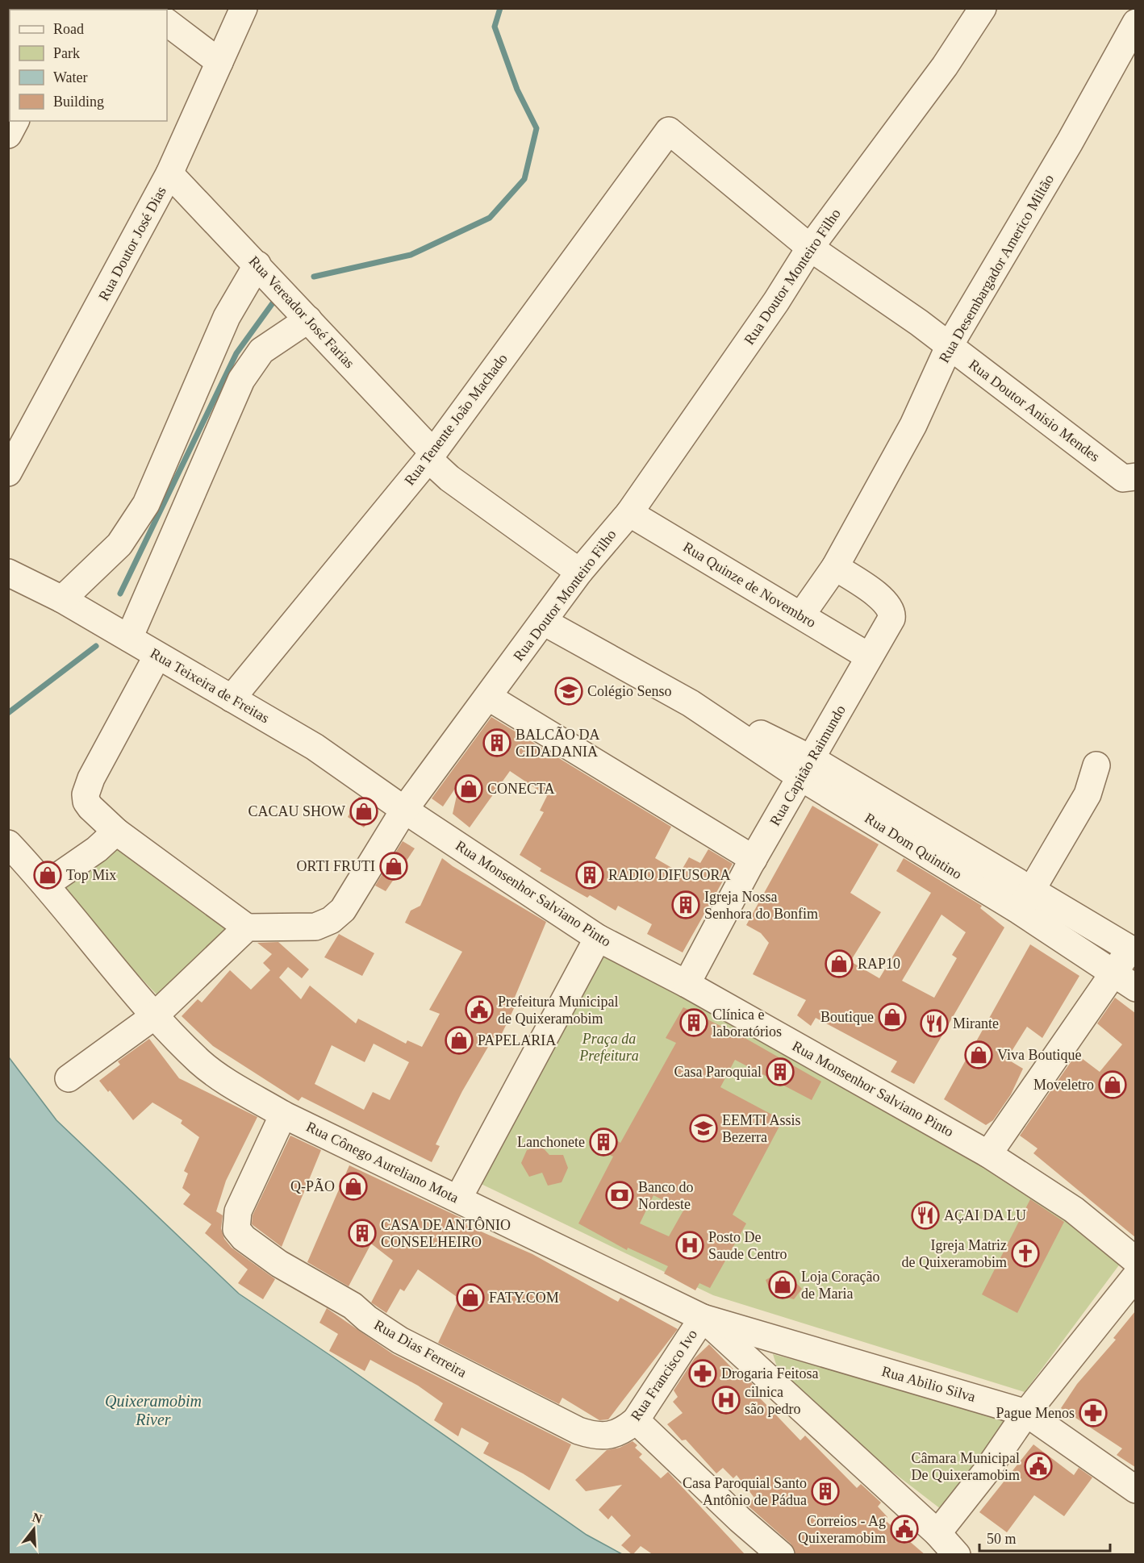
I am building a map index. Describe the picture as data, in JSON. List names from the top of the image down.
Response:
{
  "streets": {
    "street": [
      "Rua Doutor José Dias",
      "Rua Desembargador Americo Miltão",
      "Rua Doutor Monteiro Filho",
      "Rua Vereador José Farias",
      "Rua Doutor Anisio Mendes",
      "Rua Tenente João Machado",
      "Rua Quinze de Novembro",
      "Rua Teixeira de Freitas",
      "Rua Capitão Raimundo",
      "Rua Dom Quintino",
      "Rua Monsenhor Salviano Pinto",
      "Rua Cônego Aureliano Mota",
      "Rua Dias Ferreira",
      "Rua Francisco Ivo",
      "Rua Abilio Silva"
    ]
  },
  "crossings": [
    ["Rua Doutor José Dias", "Rua Vereador José Farias"],
    ["Rua Desembargador Americo Miltão", "Rua Doutor Anisio Mendes"],
    ["Rua Desembargador Americo Miltão", "Rua Quinze de Novembro"],
    ["Rua Desembargador Americo Miltão", "Rua Capitão Raimundo"],
    ["Rua Doutor Monteiro Filho", "Rua Vereador José Farias"],
    ["Rua Doutor Monteiro Filho", "Rua Doutor Anisio Mendes"],
    ["Rua Doutor Monteiro Filho", "Rua Quinze de Novembro"],
    ["Rua Doutor Monteiro Filho", "Rua Teixeira de Freitas"],
    ["Rua Doutor Monteiro Filho", "Rua Dom Quintino"],
    ["Rua Doutor Monteiro Filho", "Rua Monsenhor Salviano Pinto"],
    ["Rua Vereador José Farias", "Rua Tenente João Machado"],
    ["Rua Doutor Anisio Mendes", "Rua Tenente João Machado"],
    ["Rua Tenente João Machado", "Rua Teixeira de Freitas"],
    ["Rua Quinze de Novembro", "Rua Capitão Raimundo"],
    ["Rua Teixeira de Freitas", "Rua Monsenhor Salviano Pinto"],
    ["Rua Capitão Raimundo", "Rua Dom Quintino"],
    ["Rua Capitão Raimundo", "Rua Monsenhor Salviano Pinto"],
    ["Rua Cônego Aureliano Mota", "Rua Dias Ferreira"],
    ["Rua Cônego Aureliano Mota", "Rua Francisco Ivo"],
    ["Rua Cônego Aureliano Mota", "Rua Abilio Silva"],
    ["Rua Dias Ferreira", "Rua Francisco Ivo"],
    ["Rua Francisco Ivo", "Rua Abilio Silva"]
  ],
  "water": ["Quixeramobim River"],
  "parks": ["Praça da Prefeitura"],
  "places": {
    "school or university": ["Colégio Senso", "EEMTI Assis Bezerra"],
    "building": [
      "BALCÃO DA CIDADANIA",
      "RADIO DIFUSORA",
      "Igreja Nossa Senhora do Bonfim",
      "Clínica e laboratórios",
      "Casa Paroquial",
      "Lanchonete",
      "CASA DE ANTÔNIO CONSELHEIRO",
      "Casa Paroquial Santo Antônio de Pádua"
    ],
    "shop": [
      "CONECTA",
      "CACAU SHOW",
      "ORTI FRUTI",
      "Top Mix",
      "RAP10",
      "Boutique",
      "PAPELARIA",
      "Viva Boutique",
      "Moveletro",
      "Q-PÃO",
      "Loja Coração de Maria",
      "FATY.COM"
    ],
    "public building": ["Prefeitura Municipal de Quixeramobim", "Câmara Municipal De Quixeramobim", "Correios - Ag Quixeramobim"],
    "restaurant": ["Mirante", "AÇAI DA LU"],
    "bank": ["Banco do Nordeste"],
    "hospital": ["Posto De Saude Centro", "cilnica são pedro"],
    "church": ["Igreja Matriz de Quixeramobim"],
    "pharmacy": ["Drogaria Feitosa", "Pague Menos"]
  },
  "legend": [
    "Road",
    "Park",
    "Water",
    "Building"
  ],
  "scale_bar": "50 m",
  "north": "top"
}
